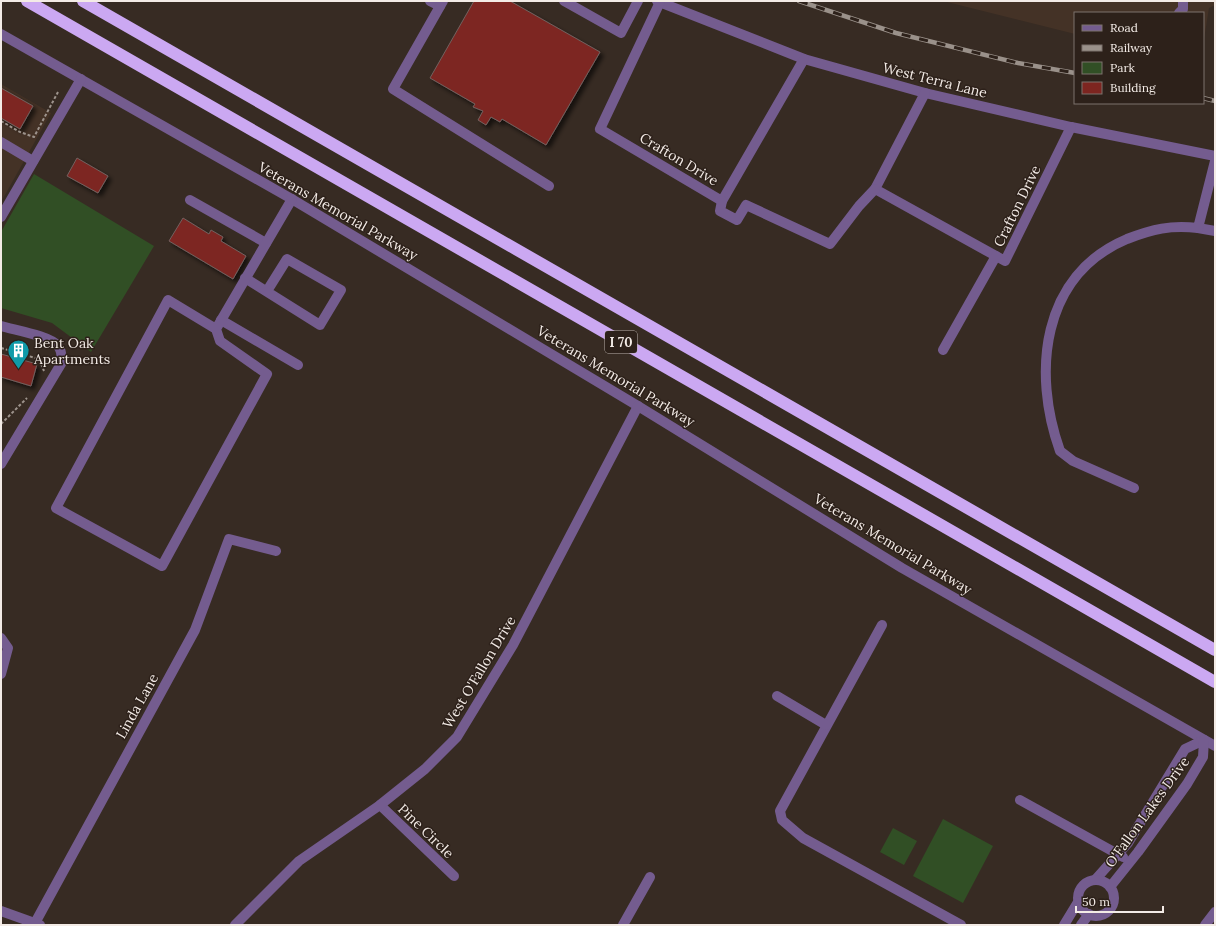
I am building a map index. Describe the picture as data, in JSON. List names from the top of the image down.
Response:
{
  "streets": {
    "highway": ["I 70"],
    "street": [
      "West Terra Lane",
      "Crafton Drive",
      "Veterans Memorial Parkway",
      "West O'Fallon Drive",
      "Linda Lane",
      "O'Fallon Lakes Drive",
      "Pine Circle"
    ]
  },
  "crossings": [
    ["West Terra Lane", "Crafton Drive"],
    ["Veterans Memorial Parkway", "West O'Fallon Drive"],
    ["Veterans Memorial Parkway", "O'Fallon Lakes Drive"],
    ["West O'Fallon Drive", "Pine Circle"]
  ],
  "places": {
    "building": ["Bent Oak Apartments"]
  },
  "legend": [
    "Road",
    "Railway",
    "Park",
    "Building"
  ],
  "scale_bar": "50 m"
}
